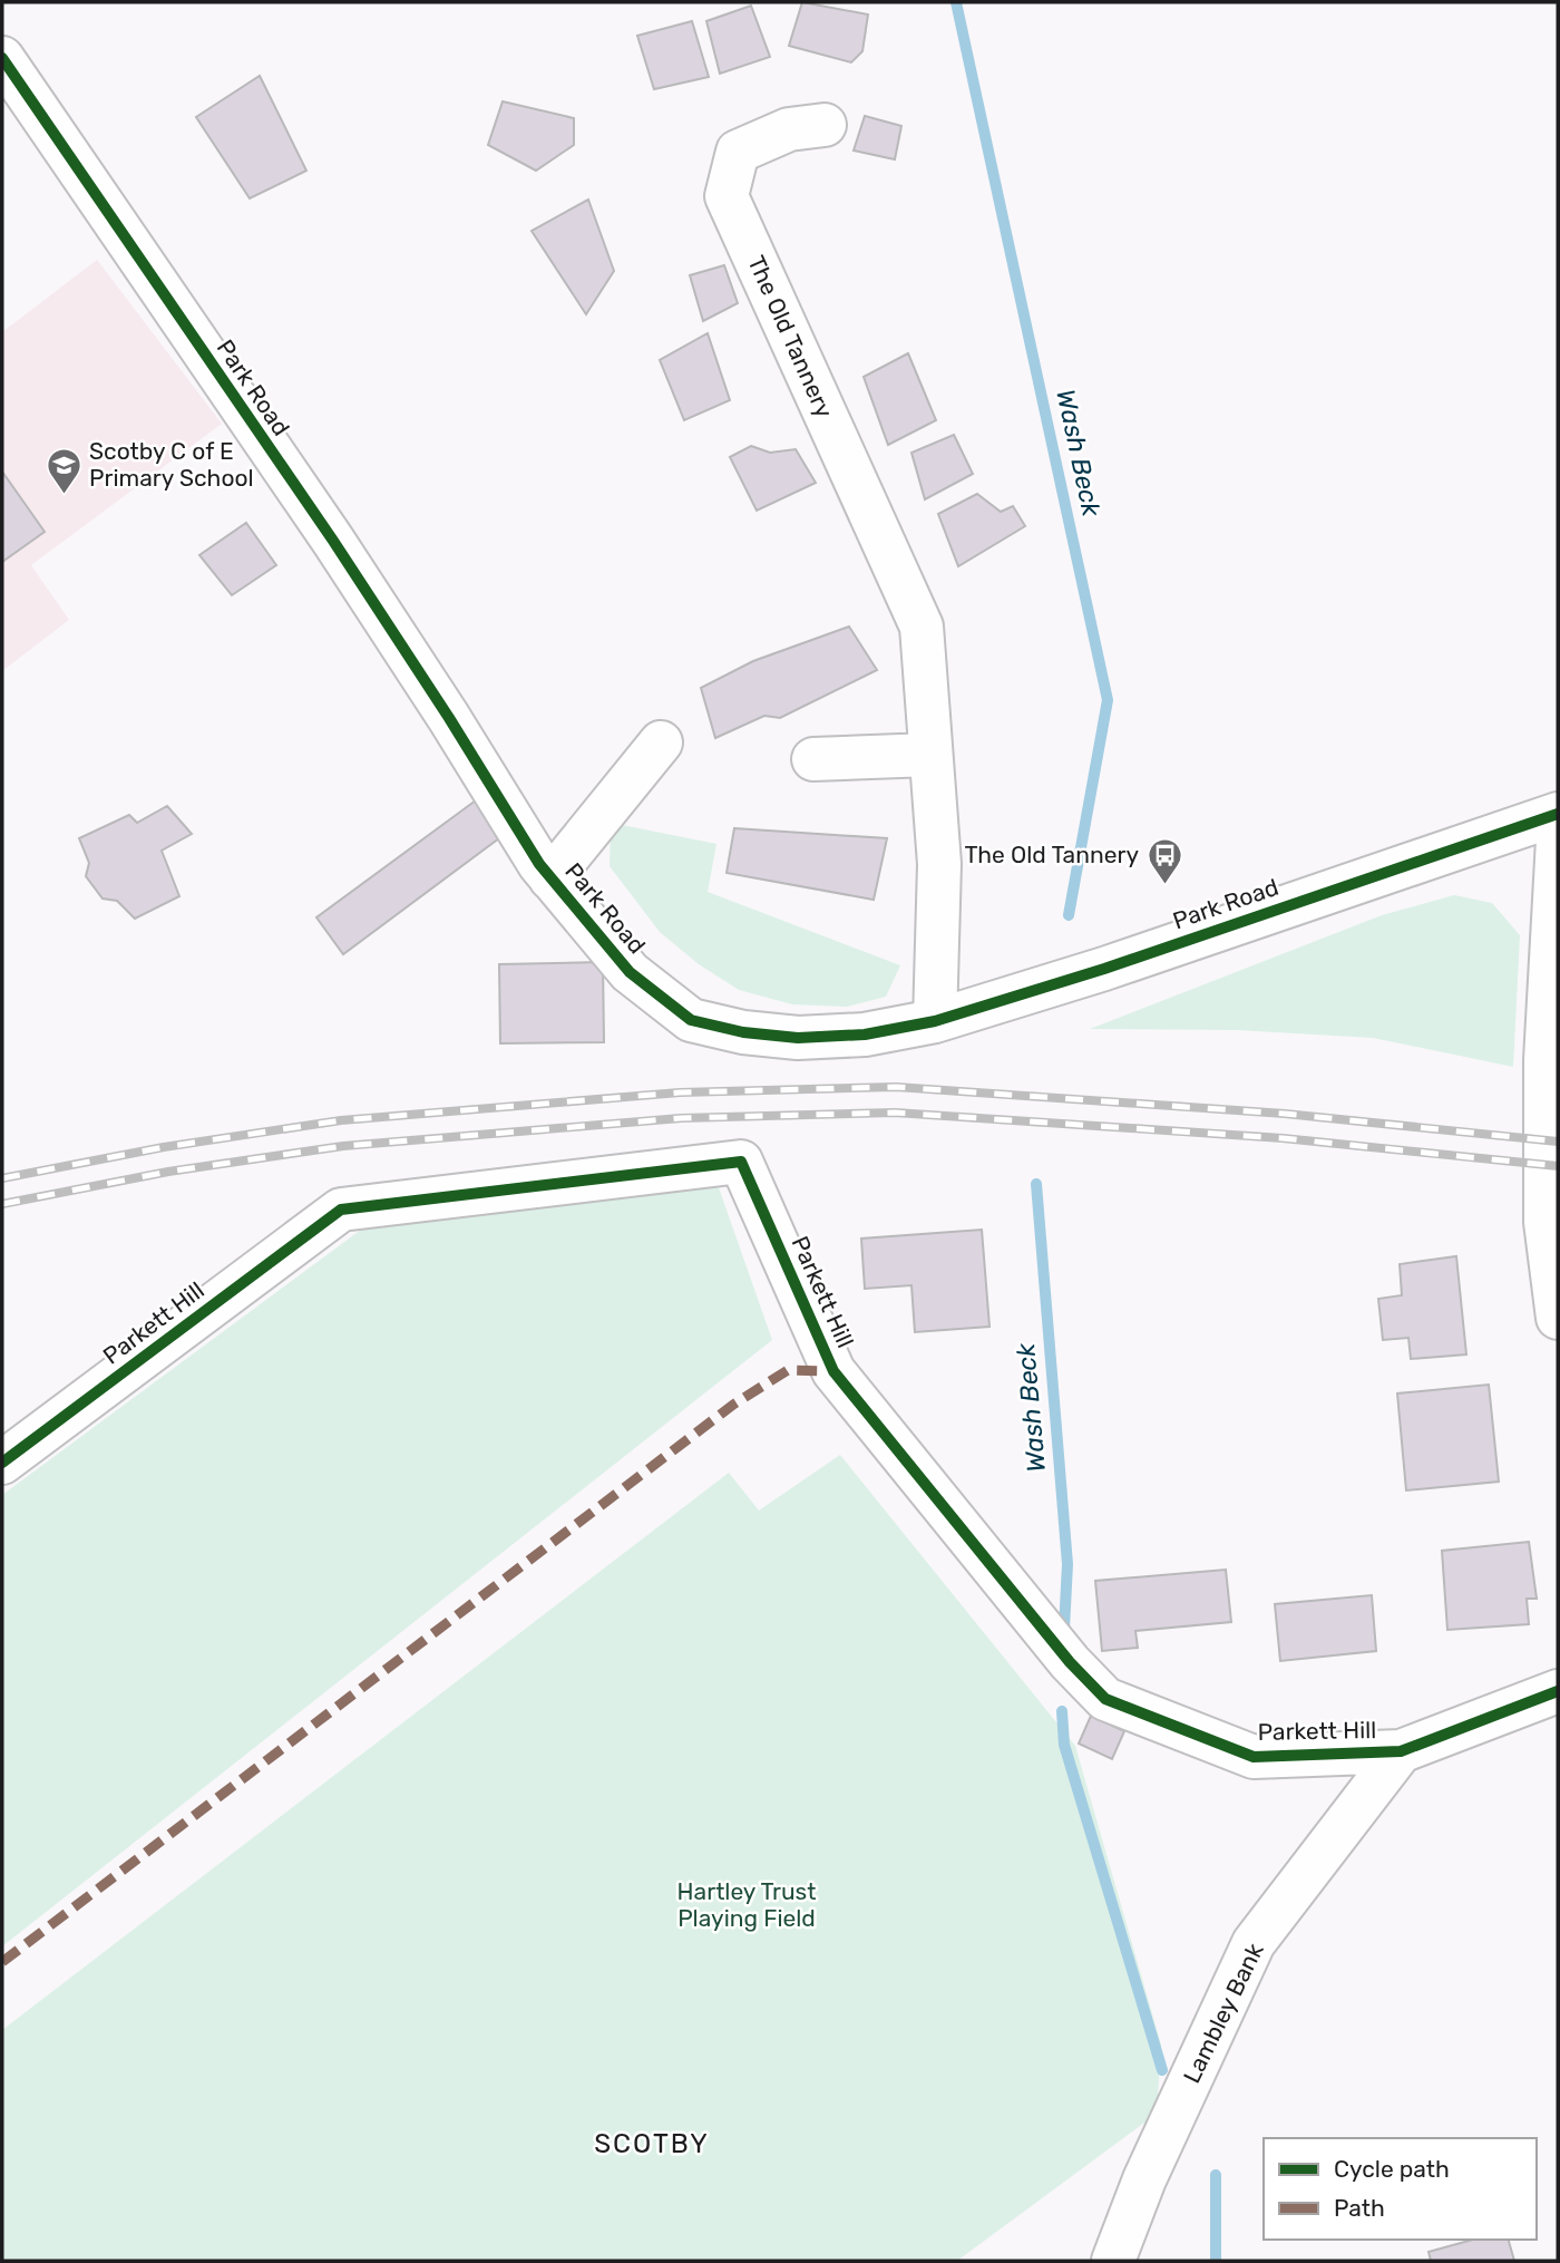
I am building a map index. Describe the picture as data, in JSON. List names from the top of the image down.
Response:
{
  "streets": {
    "street": [
      "The Old Tannery",
      "Park Road",
      "Parkett Hill",
      "Lambley Bank"
    ]
  },
  "crossings": [
    ["The Old Tannery", "Park Road"],
    ["Parkett Hill", "Lambley Bank"]
  ],
  "districts": ["SCOTBY"],
  "water": ["Wash Beck"],
  "parks": ["Hartley Trust Playing Field"],
  "places": {
    "school or university": ["Scotby C of E Primary School"],
    "bus stop": ["The Old Tannery"]
  },
  "legend": ["Cycle path", "Path"]
}
